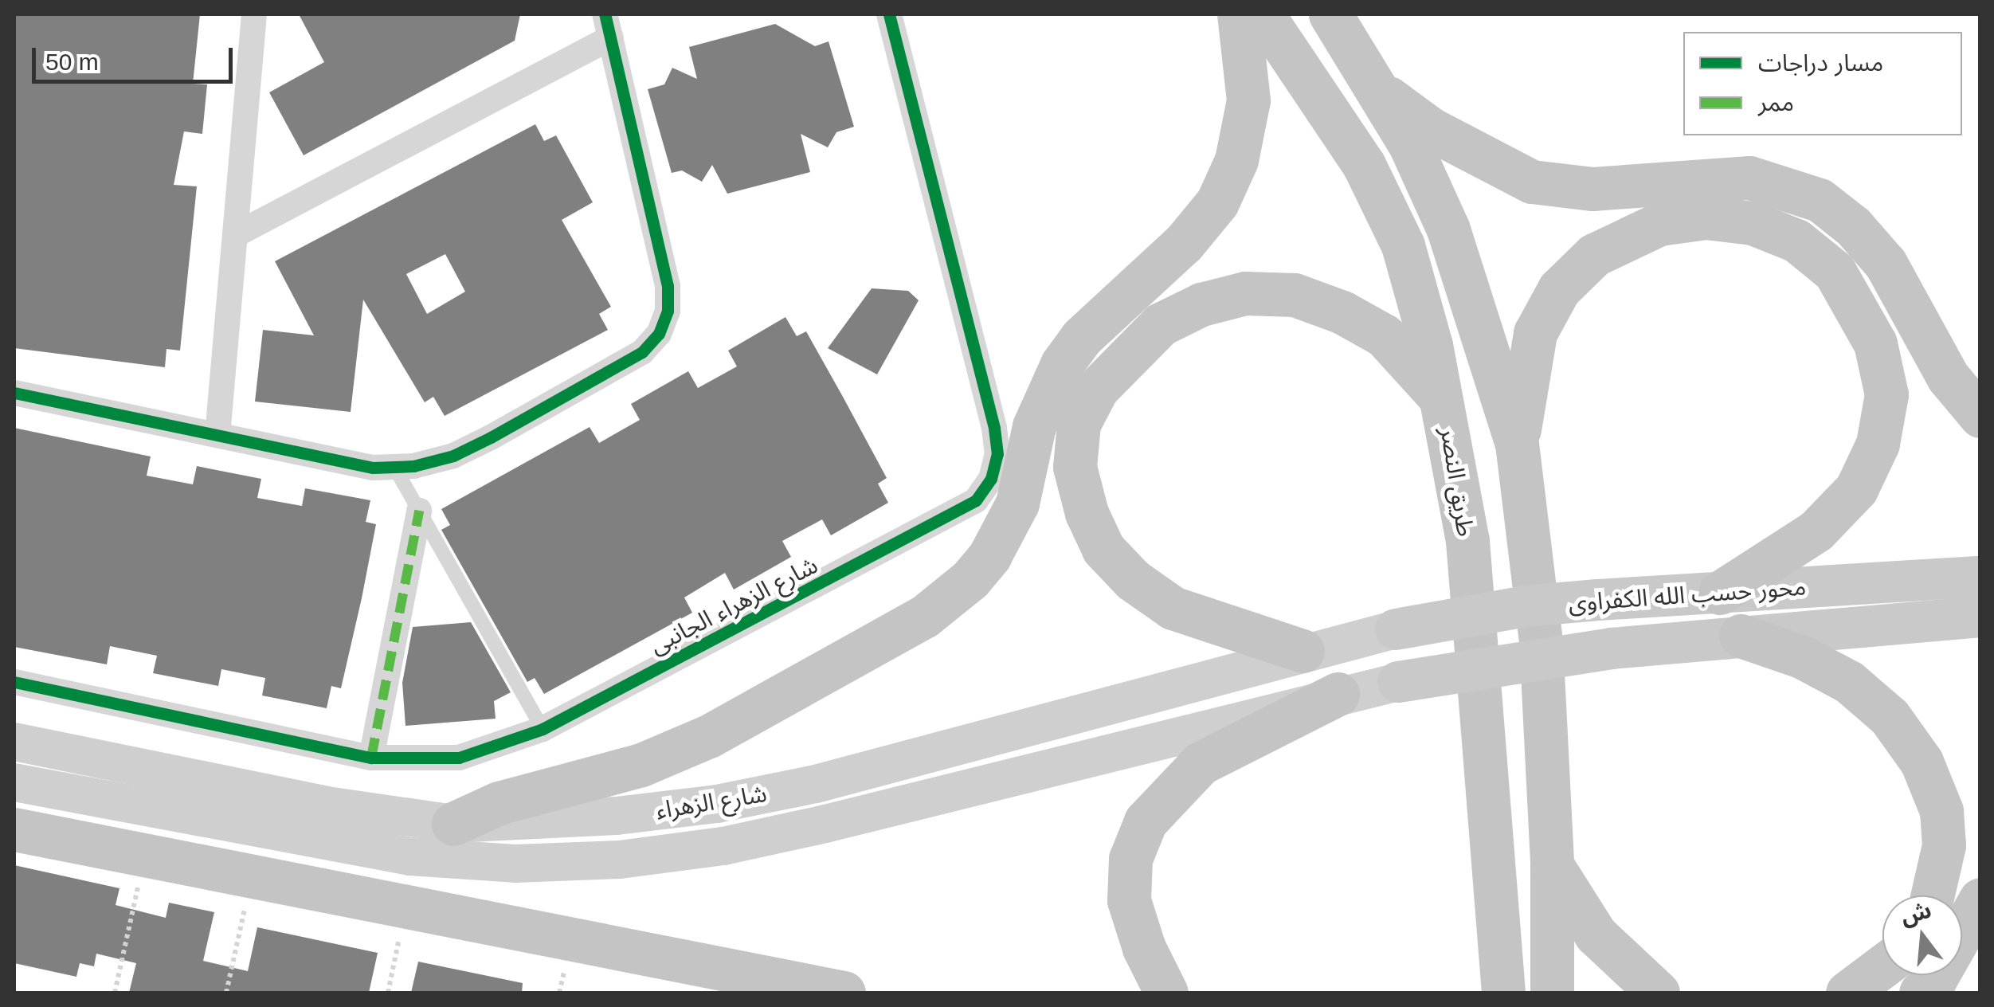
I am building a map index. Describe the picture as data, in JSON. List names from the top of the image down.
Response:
{
  "streets": {
    "highway": ["طريق النصر"],
    "main road": ["محور حسب الله الكفراوى", "شارع الزهراء"],
    "street": ["شارع الزهراء الجانبى"]
  },
  "crossings": [
    ["محور حسب الله الكفراوى", "شارع الزهراء"]
  ],
  "legend": ["مسار دراجات", "ممر"],
  "scale_bar": "50 m",
  "north": "top"
}
